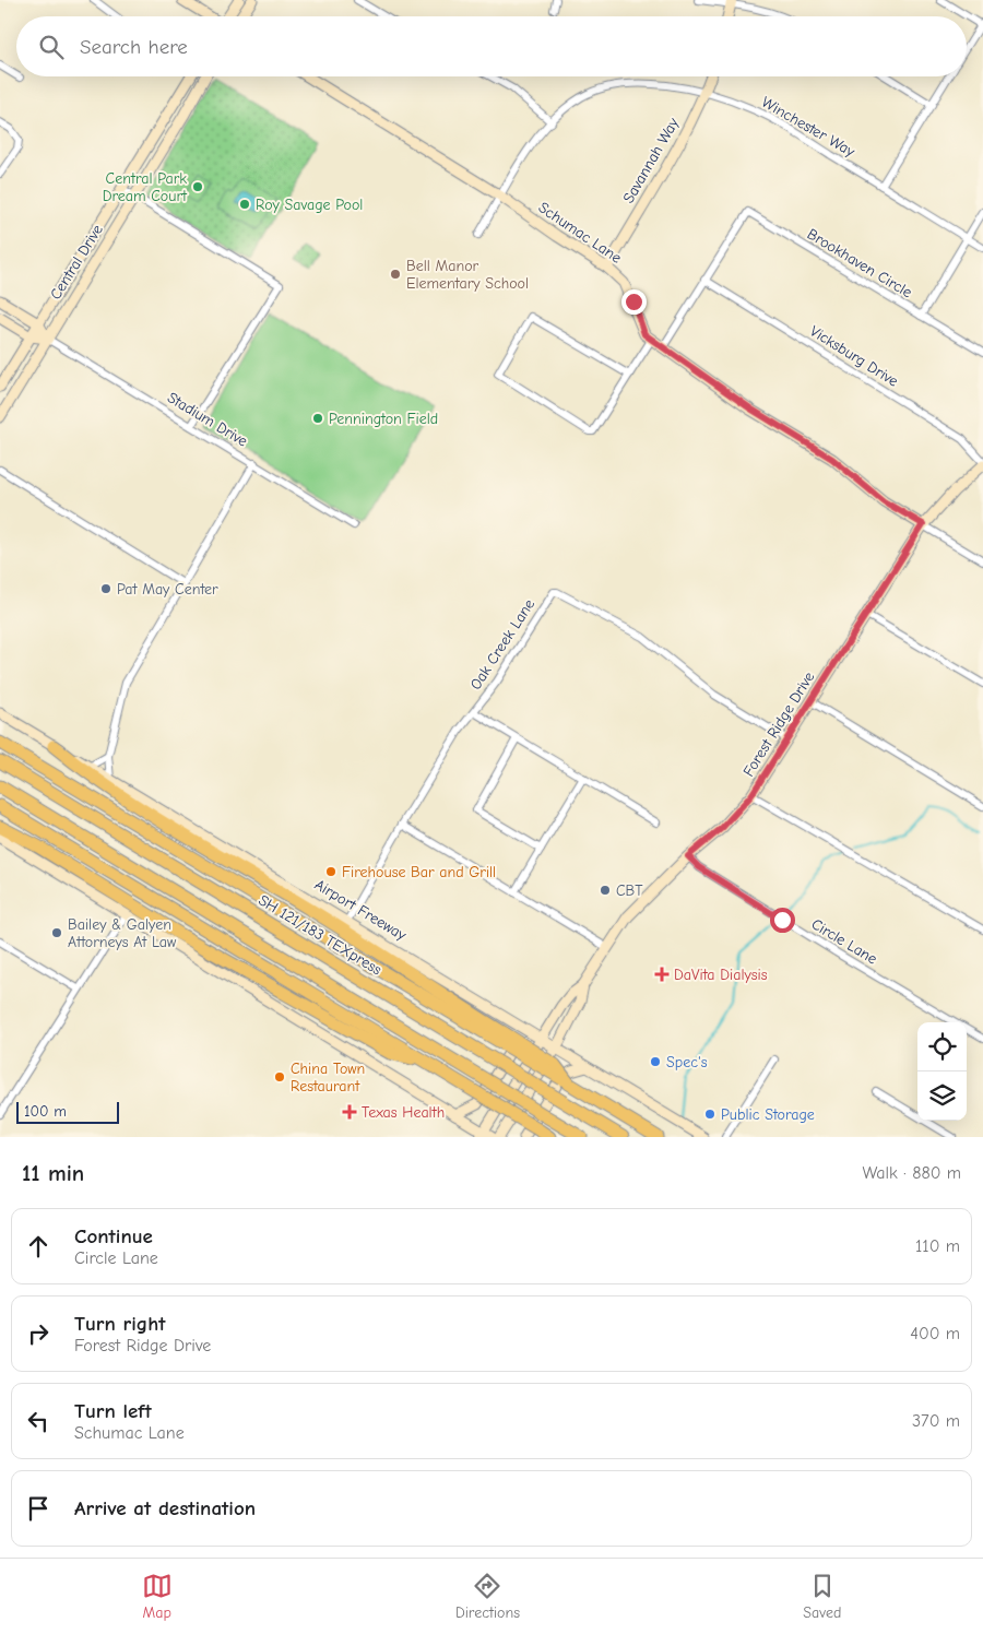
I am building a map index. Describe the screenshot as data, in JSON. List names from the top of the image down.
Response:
{
  "streets": {
    "highway": ["SH 121/183 TEXpress"],
    "main road": [
      "Savannah Way",
      "Schumac Lane",
      "Central Drive",
      "Forest Ridge Drive",
      "Airport Freeway"
    ],
    "street": [
      "Winchester Way",
      "Brookhaven Circle",
      "Vicksburg Drive",
      "Stadium Drive",
      "Oak Creek Lane",
      "Circle Lane"
    ]
  },
  "crossings": [
    ["Winchester Way", "Savannah Way"],
    ["Winchester Way", "Schumac Lane"],
    ["Savannah Way", "Schumac Lane"],
    ["Schumac Lane", "Forest Ridge Drive"],
    ["Central Drive", "Stadium Drive"],
    ["Brookhaven Circle", "Vicksburg Drive"],
    ["Vicksburg Drive", "Forest Ridge Drive"],
    ["Oak Creek Lane", "Forest Ridge Drive"],
    ["Oak Creek Lane", "Airport Freeway"],
    ["Forest Ridge Drive", "Airport Freeway"],
    ["Forest Ridge Drive", "Circle Lane"]
  ],
  "places": {
    "other": [
      "Central Park Dream Court",
      "Roy Savage Pool",
      "Bell Manor Elementary School",
      "Pennington Field",
      "Pat May Center",
      "Firehouse Bar and Grill",
      "CBT",
      "Bailey & Galyen Attorneys At Law",
      "Spec's",
      "China Town Restaurant",
      "Public Storage"
    ],
    "health": ["DaVita Dialysis", "Texas Health"]
  },
  "scale_bar": "100 m",
  "page": {
    "search": "Search here",
    "scale": "100 m",
    "heading": ["11 min", "Walk · 880 m"],
    "list": [
      ["Continue", "Circle Lane", "110 m"],
      ["Turn right", "Forest Ridge Drive", "400 m"],
      ["Turn left", "Schumac Lane", "370 m"],
      "Arrive at destination"
    ],
    "nav": ["Map", "Directions", "Saved"]
  }
}
